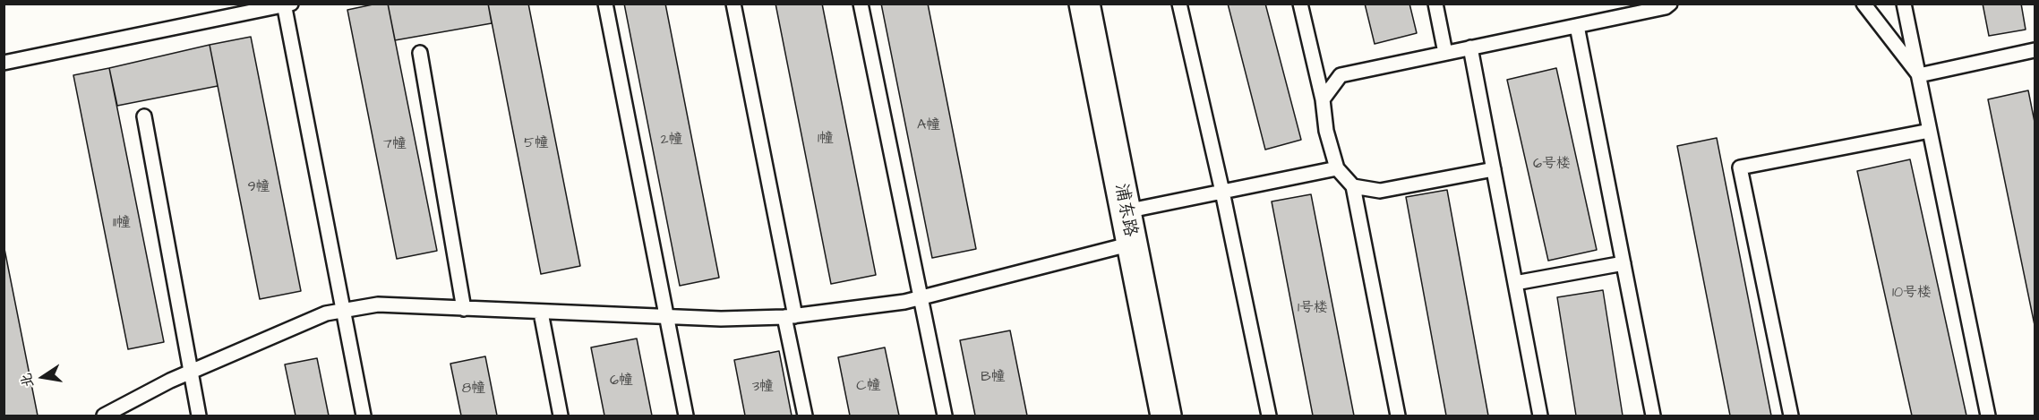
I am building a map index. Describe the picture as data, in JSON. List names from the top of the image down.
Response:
{
  "streets": {
    "street": ["浦东路"]
  },
  "house_numbers": [
    "A幢",
    "1幢",
    "2幢",
    "5幢",
    "7幢",
    "6号楼",
    "9幢",
    "11幢",
    "10号楼",
    "1号楼",
    "B幢",
    "6幢",
    "C幢",
    "3幢",
    "8幢"
  ],
  "north": "left"
}
